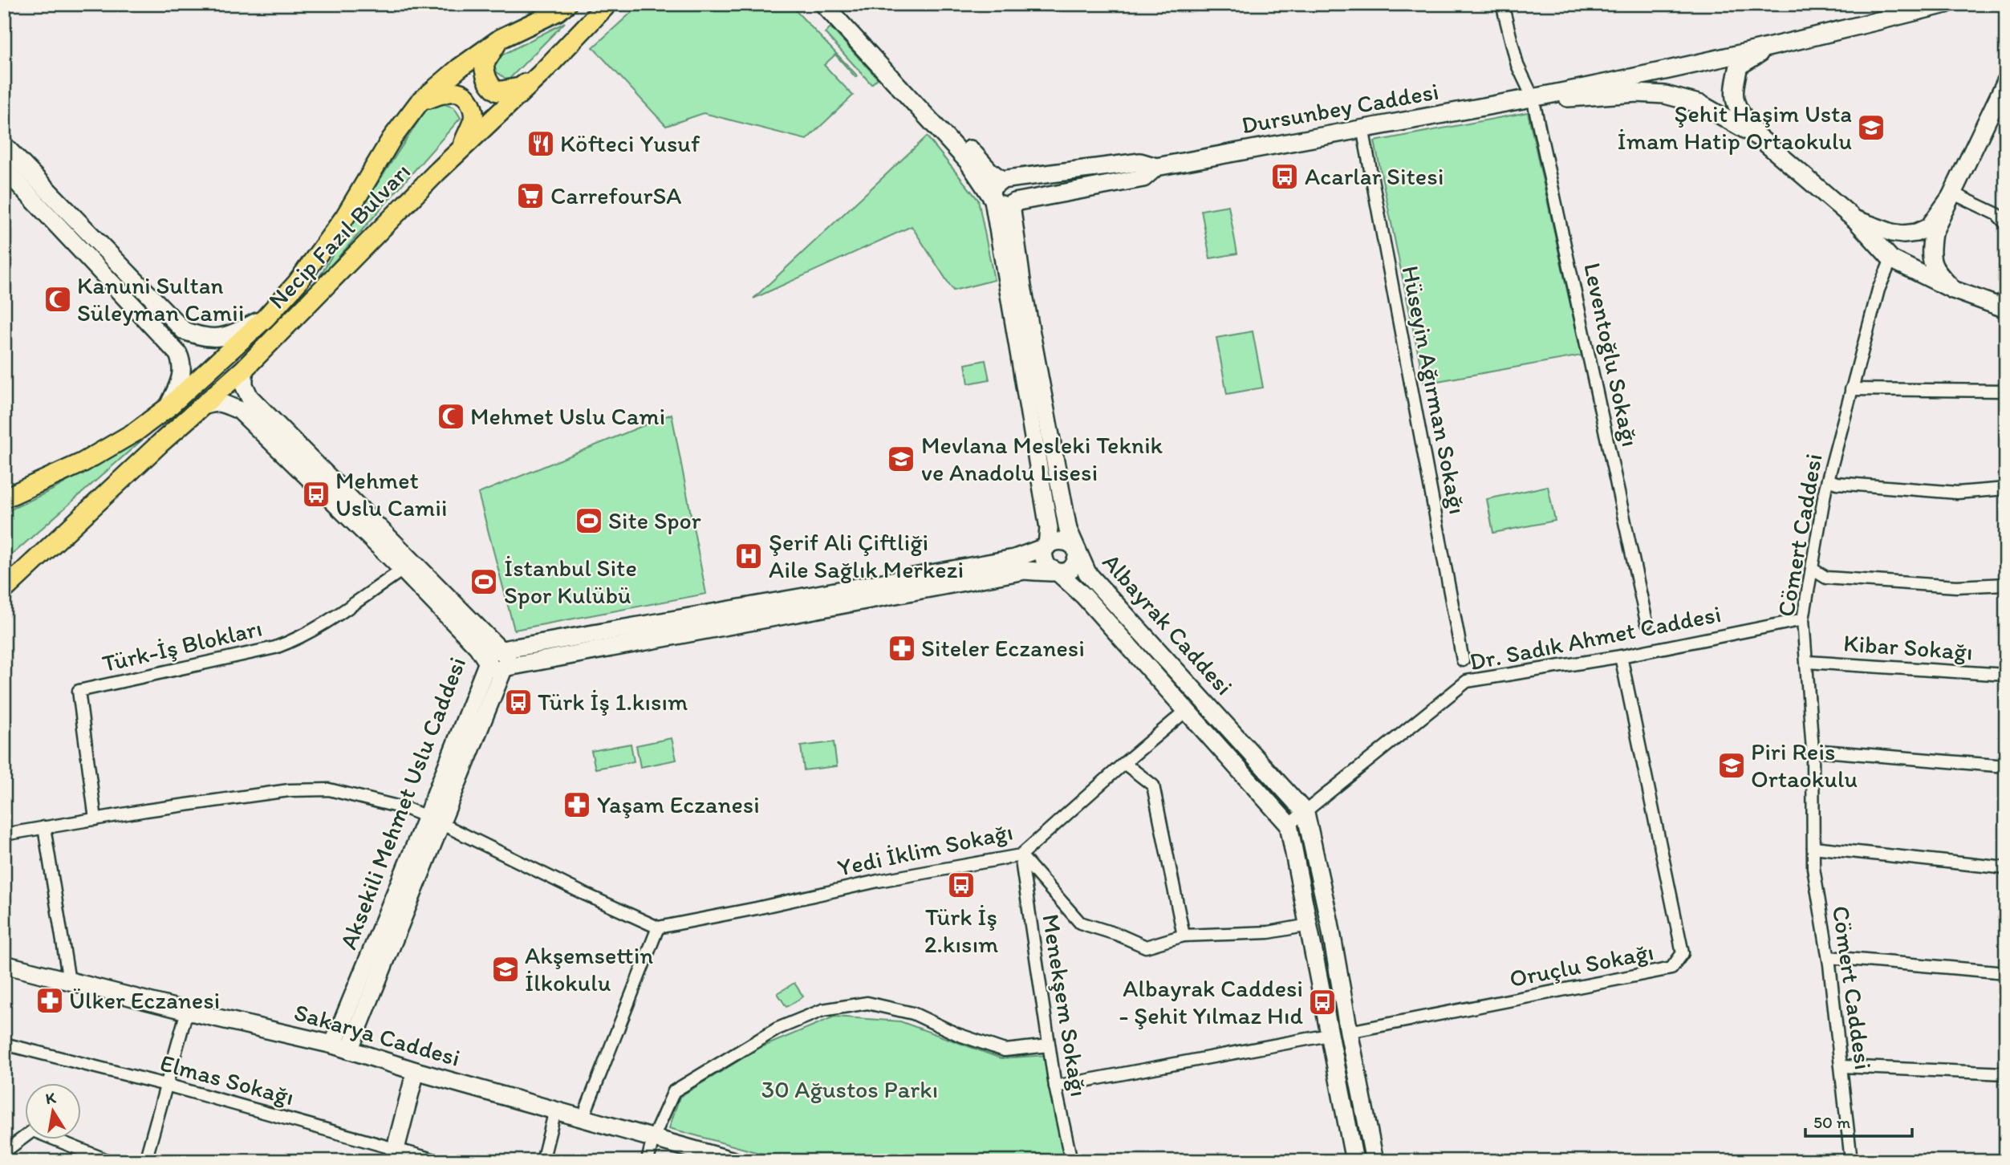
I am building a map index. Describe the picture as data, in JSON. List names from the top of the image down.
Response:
{
  "streets": {
    "main road": ["Necip Fazıl Bulvarı"],
    "street": [
      "Dursunbey Caddesi",
      "Leventoğlu Sokağı",
      "Hüseyin Ağırman Sokağı",
      "Cömert Caddesi",
      "Albayrak Caddesi",
      "Dr. Sadık Ahmet Caddesi",
      "Türk-İş Blokları",
      "Kibar Sokağı",
      "Aksekili Mehmet Uslu Caddesi",
      "Yedi İklim Sokağı",
      "Oruçlu Sokağı",
      "Menekşem Sokağı",
      "Sakarya Caddesi",
      "Elmas Sokağı"
    ]
  },
  "crossings": [
    ["Dursunbey Caddesi", "Leventoğlu Sokağı"],
    ["Dursunbey Caddesi", "Hüseyin Ağırman Sokağı"],
    ["Dursunbey Caddesi", "Albayrak Caddesi"],
    ["Necip Fazıl Bulvarı", "Aksekili Mehmet Uslu Caddesi"],
    ["Cömert Caddesi", "Dr. Sadık Ahmet Caddesi"],
    ["Cömert Caddesi", "Kibar Sokağı"],
    ["Albayrak Caddesi", "Dr. Sadık Ahmet Caddesi"],
    ["Albayrak Caddesi", "Yedi İklim Sokağı"],
    ["Dr. Sadık Ahmet Caddesi", "Oruçlu Sokağı"],
    ["Türk-İş Blokları", "Aksekili Mehmet Uslu Caddesi"],
    ["Aksekili Mehmet Uslu Caddesi", "Sakarya Caddesi"],
    ["Yedi İklim Sokağı", "Menekşem Sokağı"]
  ],
  "parks": ["30 Ağustos Parkı"],
  "places": {
    "school or university": [
      "Şehit Haşim Usta İmam Hatip Ortaokulu",
      "Mevlana Mesleki Teknik ve Anadolu Lisesi",
      "Piri Reis Ortaokulu",
      "Akşemsettin İlkokulu"
    ],
    "restaurant": ["Köfteci Yusuf"],
    "bus stop": [
      "Acarlar Sitesi",
      "Mehmet Uslu Camii",
      "Türk İş 1.kısım",
      "Türk İş 2.kısım",
      "Albayrak Caddesi - Şehit Yılmaz Hıd"
    ],
    "supermarket": ["CarrefourSA"],
    "mosque": ["Kanuni Sultan Süleyman Camii", "Mehmet Uslu Cami"],
    "sports": ["Site Spor", "İstanbul Site Spor Kulübü"],
    "hospital": ["Şerif Ali Çiftliği Aile Sağlık Merkezi"],
    "pharmacy": ["Siteler Eczanesi", "Yaşam Eczanesi", "Ülker Eczanesi"]
  },
  "scale_bar": "50 m",
  "north": "top"
}
